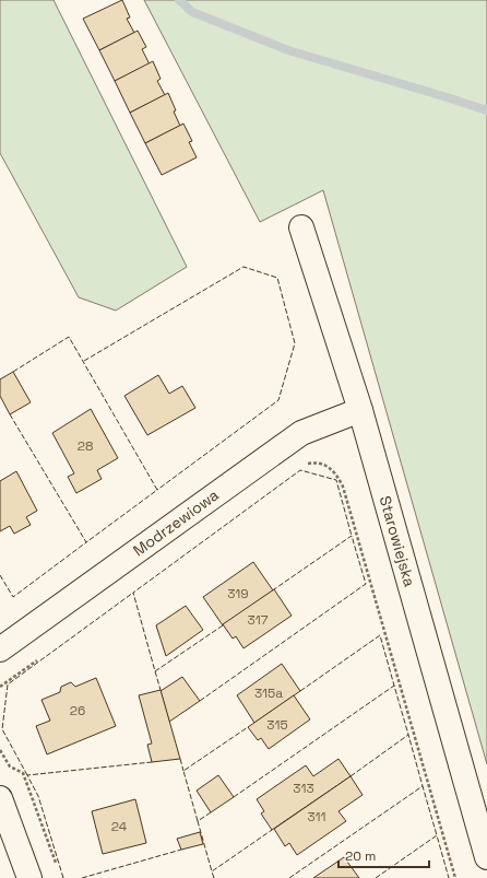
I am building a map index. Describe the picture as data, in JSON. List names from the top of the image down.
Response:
{
  "streets": {
    "street": ["Modrzewiowa", "Starowiejska"]
  },
  "crossings": [
    ["Modrzewiowa", "Starowiejska"]
  ],
  "house_numbers": [
    "28",
    "319",
    "317",
    "315a",
    "26",
    "315",
    "313",
    "311",
    "24"
  ],
  "scale_bar": "20 m"
}
